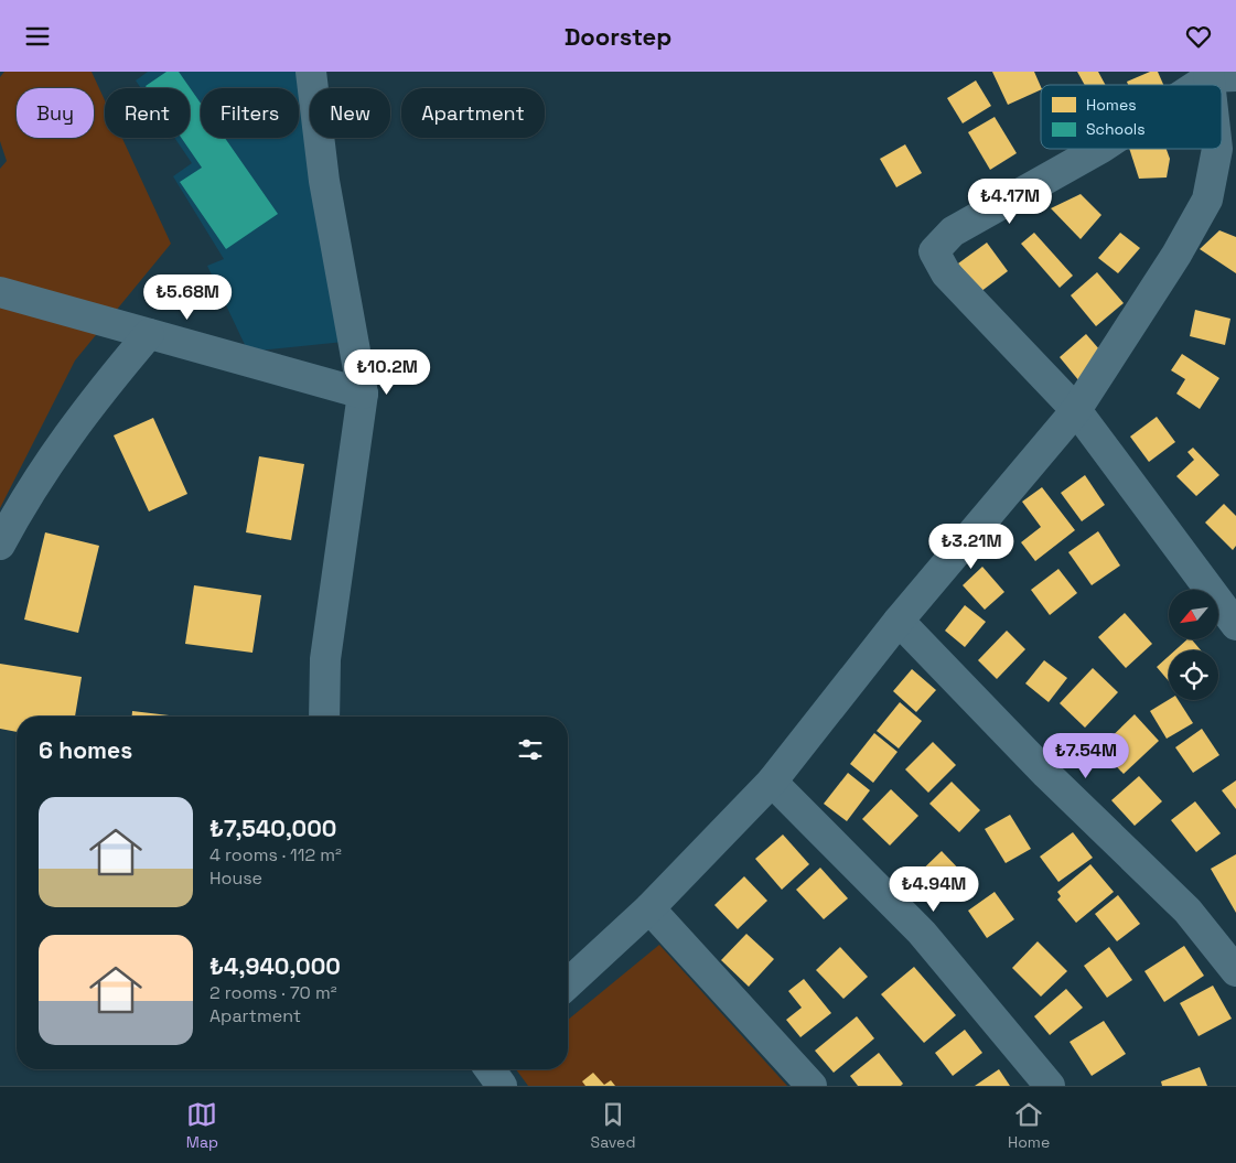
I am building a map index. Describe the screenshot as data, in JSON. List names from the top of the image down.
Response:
{
  "legend": ["Homes", "Schools"],
  "north": "bottom left",
  "page": {
    "header": "Doorstep",
    "chip": [
      "Buy",
      "Rent",
      "Filters",
      "New",
      "Apartment"
    ],
    "price": [
      "₺4.17M",
      "₺5.68M",
      "₺10.2M",
      "₺3.21M",
      "₺7.54M",
      "₺4.94M"
    ],
    "heading": "6 homes",
    "list": [
      {
        "name": "₺7,540,000",
        "note": "4 rooms · 112 m² · House"
      },
      {
        "name": "₺4,940,000",
        "note": "2 rooms · 70 m² · Apartment"
      }
    ],
    "tabs": ["Map", "Saved", "Home"]
  }
}
